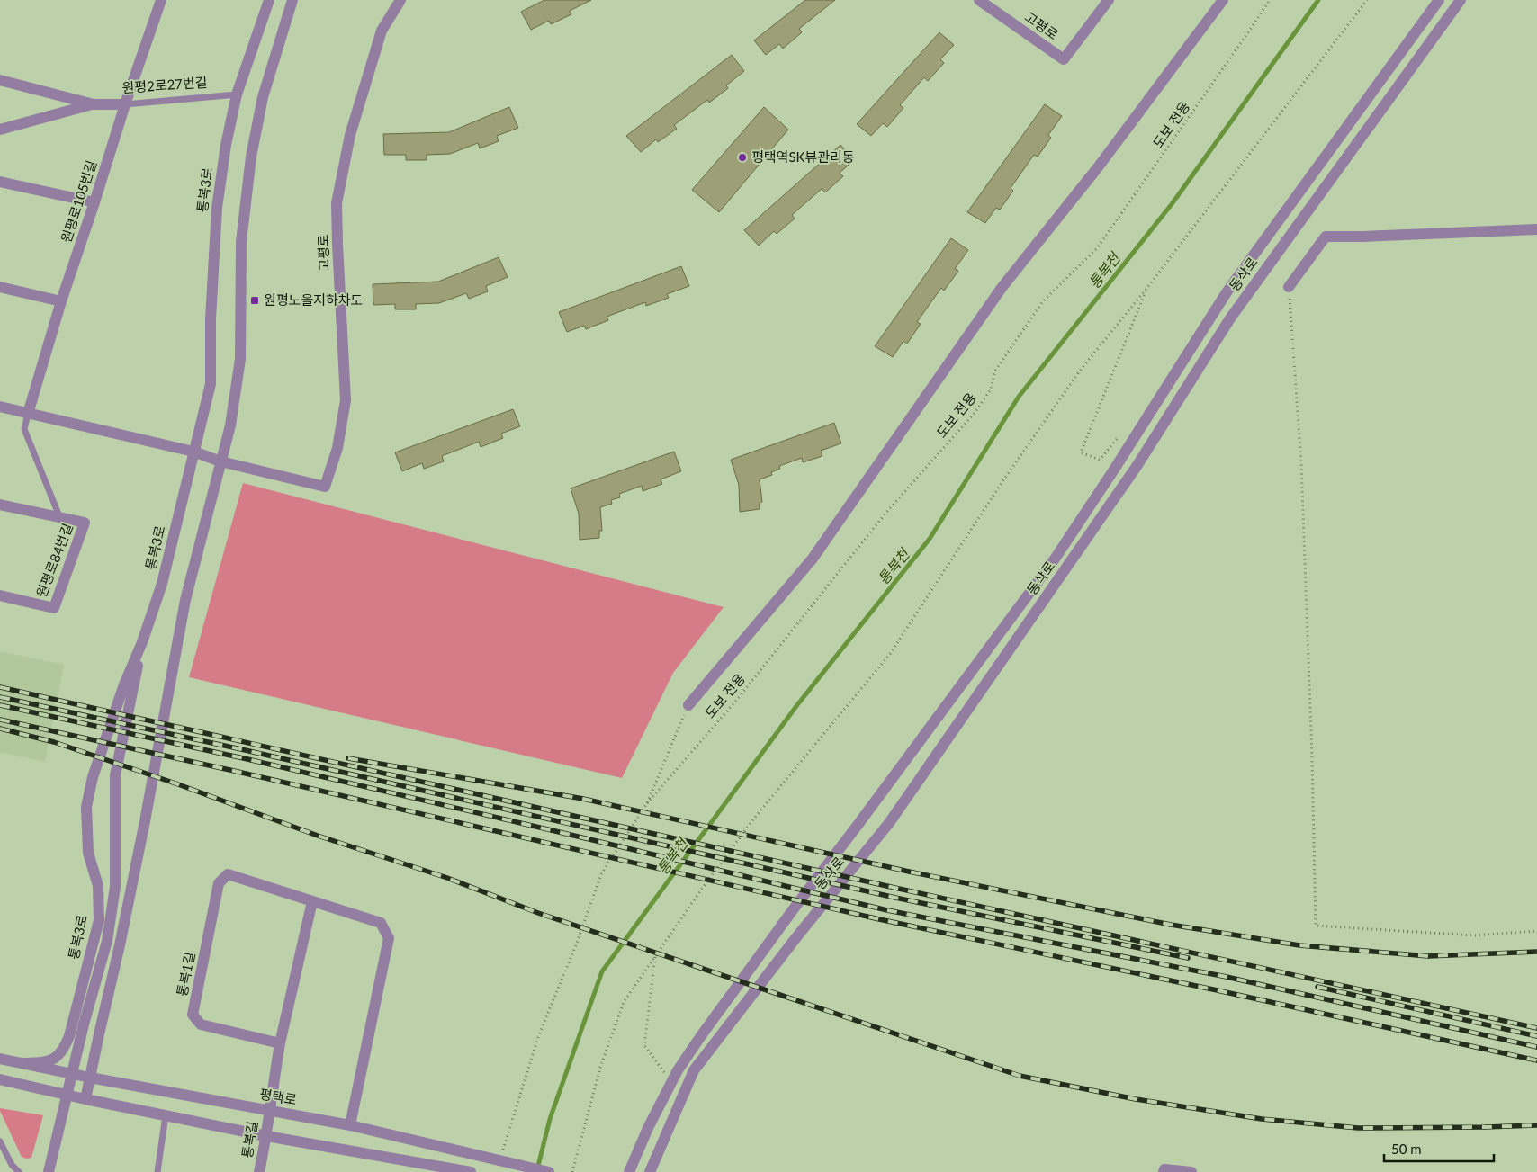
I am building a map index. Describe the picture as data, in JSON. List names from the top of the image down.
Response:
{
  "streets": {
    "street": [
      "고평로",
      "원평2로27번길",
      "통복3로",
      "원평로105번길",
      "동삭로",
      "원평로84번길",
      "통복1길",
      "평택로",
      "통복길"
    ],
    "path": ["도보 전용"]
  },
  "crossings": [
    ["원평2로27번길", "통복3로"],
    ["원평2로27번길", "원평로105번길"],
    ["통복3로", "평택로"],
    ["원평로105번길", "원평로84번길"],
    ["통복1길", "평택로"],
    ["통복1길", "통복길"],
    ["평택로", "통복길"]
  ],
  "water": ["통복천"],
  "places": {
    "other": ["평택역SK뷰관리동"],
    "transit": ["원평노을지하차도"]
  },
  "scale_bar": "50 m"
}
